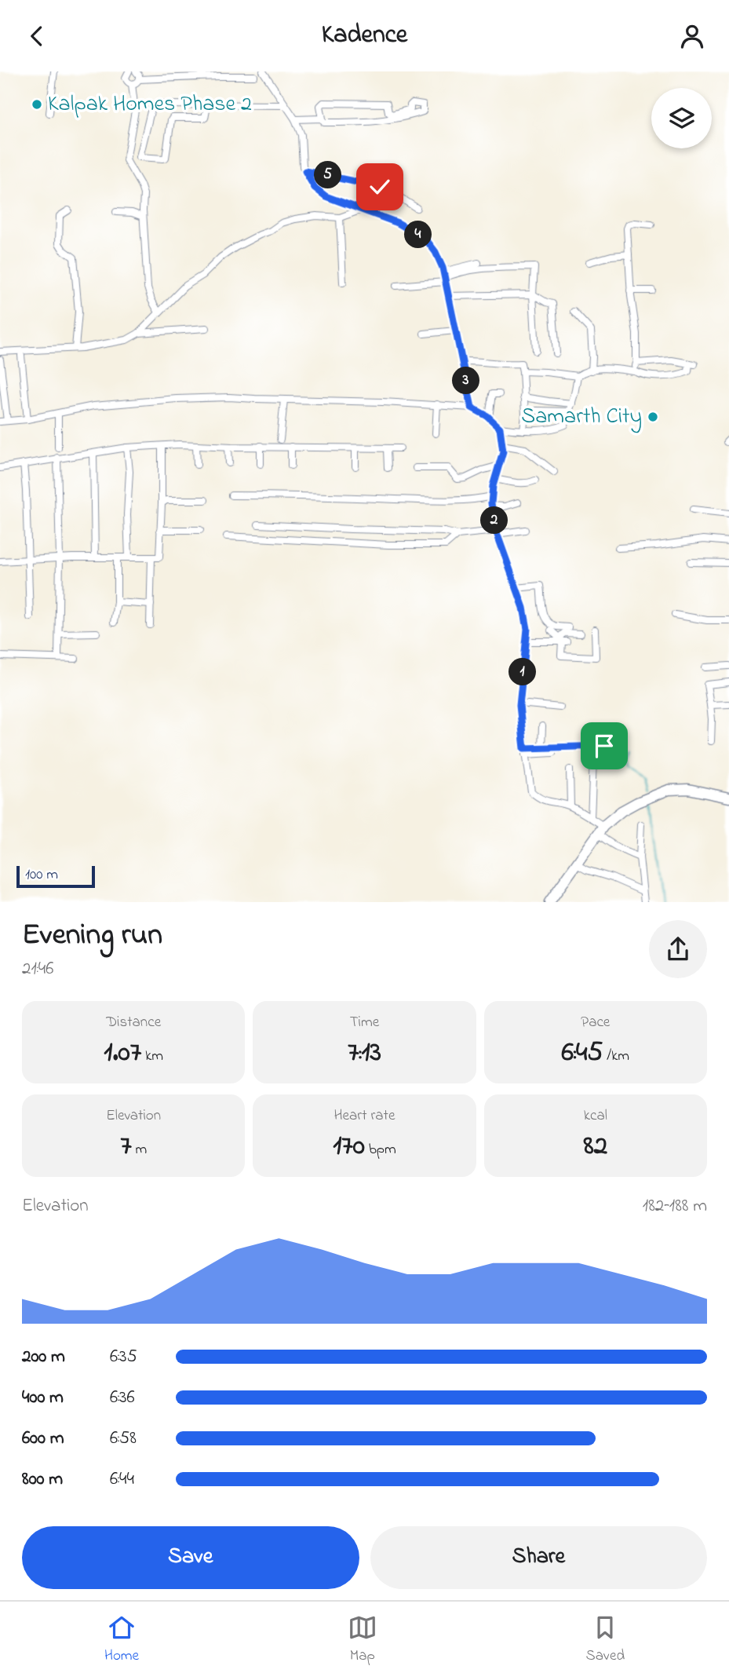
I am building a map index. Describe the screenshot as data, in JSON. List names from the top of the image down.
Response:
{
  "places": ["Kalpak Homes Phase 2", "Samarth City"],
  "scale_bar": "100 m",
  "page": {
    "header": "Kadence",
    "pins": [
      "5",
      "4",
      "3",
      "2",
      "1"
    ],
    "scale": "100 m",
    "heading": ["Evening run", "21:46"],
    "stats": [
      ["Distance", "1.07 km"],
      ["Time", "7:13"],
      ["Pace", "6:45 /km"],
      ["Elevation", "7 m"],
      ["Heart rate", "170 bpm"],
      ["kcal", "82"]
    ],
    "chart": ["Elevation", "182–188 m"],
    "list": [
      {
        "name": "200 m",
        "note": "6:35"
      },
      {
        "name": "400 m",
        "note": "6:36"
      },
      {
        "name": "600 m",
        "note": "6:58"
      },
      {
        "name": "800 m",
        "note": "6:44"
      }
    ],
    "buttons": ["Save", "Share"],
    "tabs": ["Home", "Map", "Saved"]
  }
}
